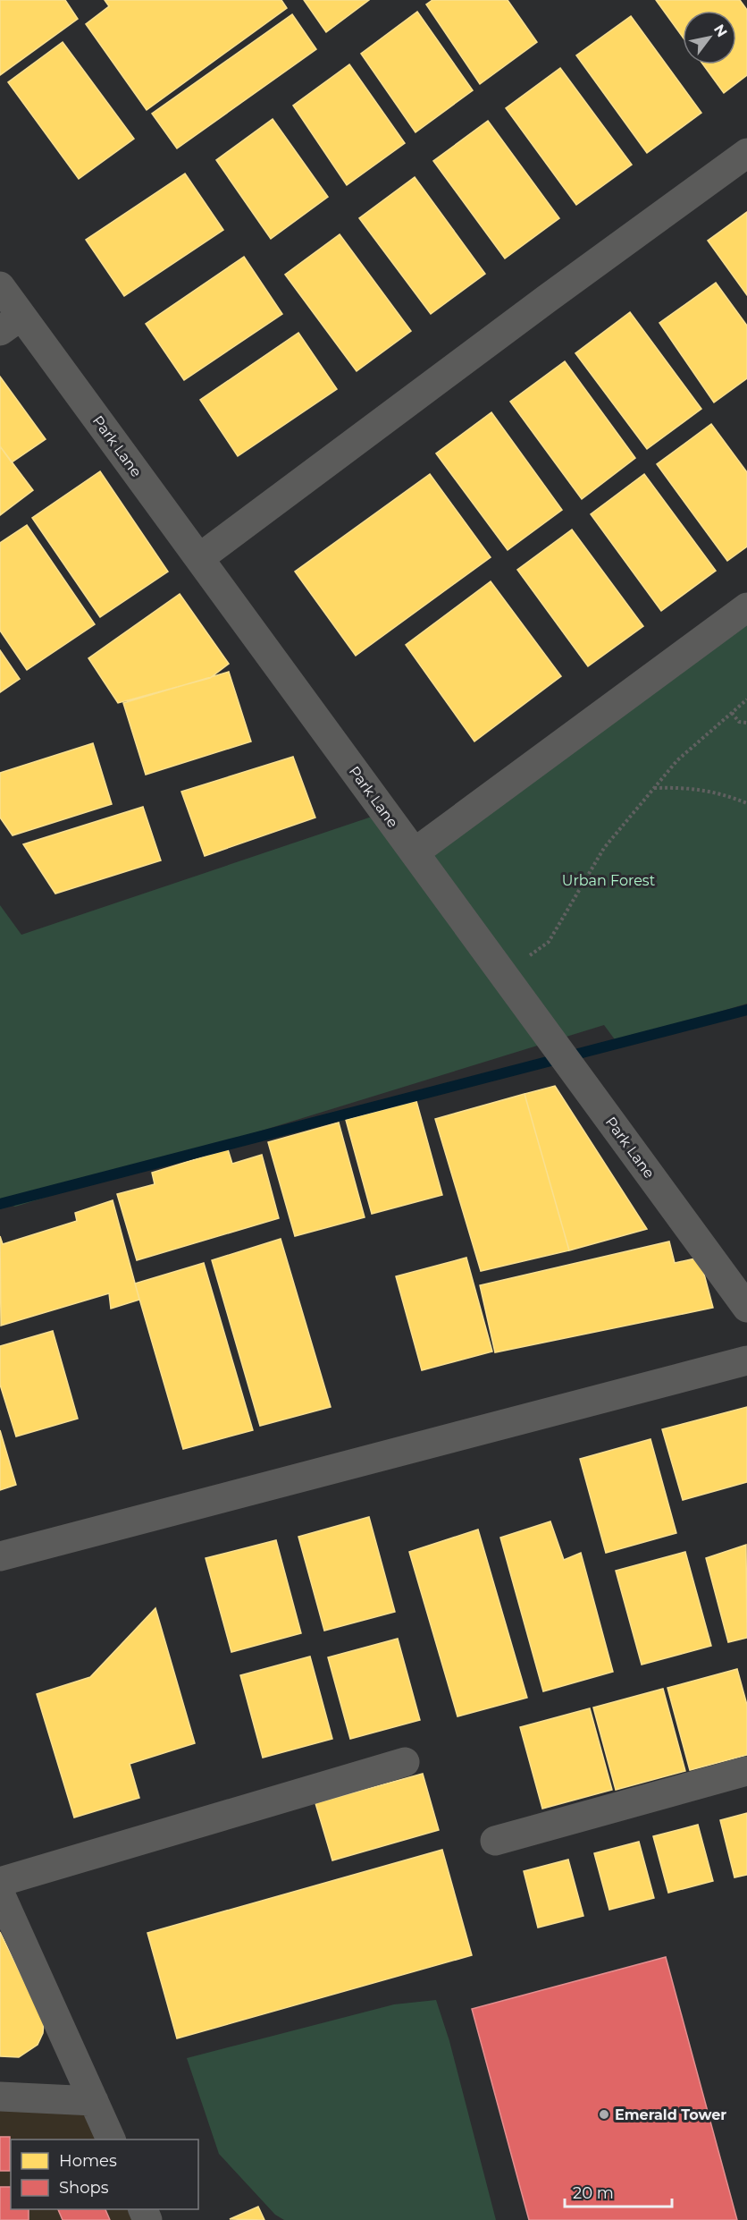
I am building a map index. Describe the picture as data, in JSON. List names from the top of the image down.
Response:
{
  "streets": {
    "street": ["Park Lane"]
  },
  "parks": ["Urban Forest"],
  "places": ["Emerald Tower"],
  "legend": ["Homes", "Shops"],
  "scale_bar": "20 m",
  "north": "top right"
}
